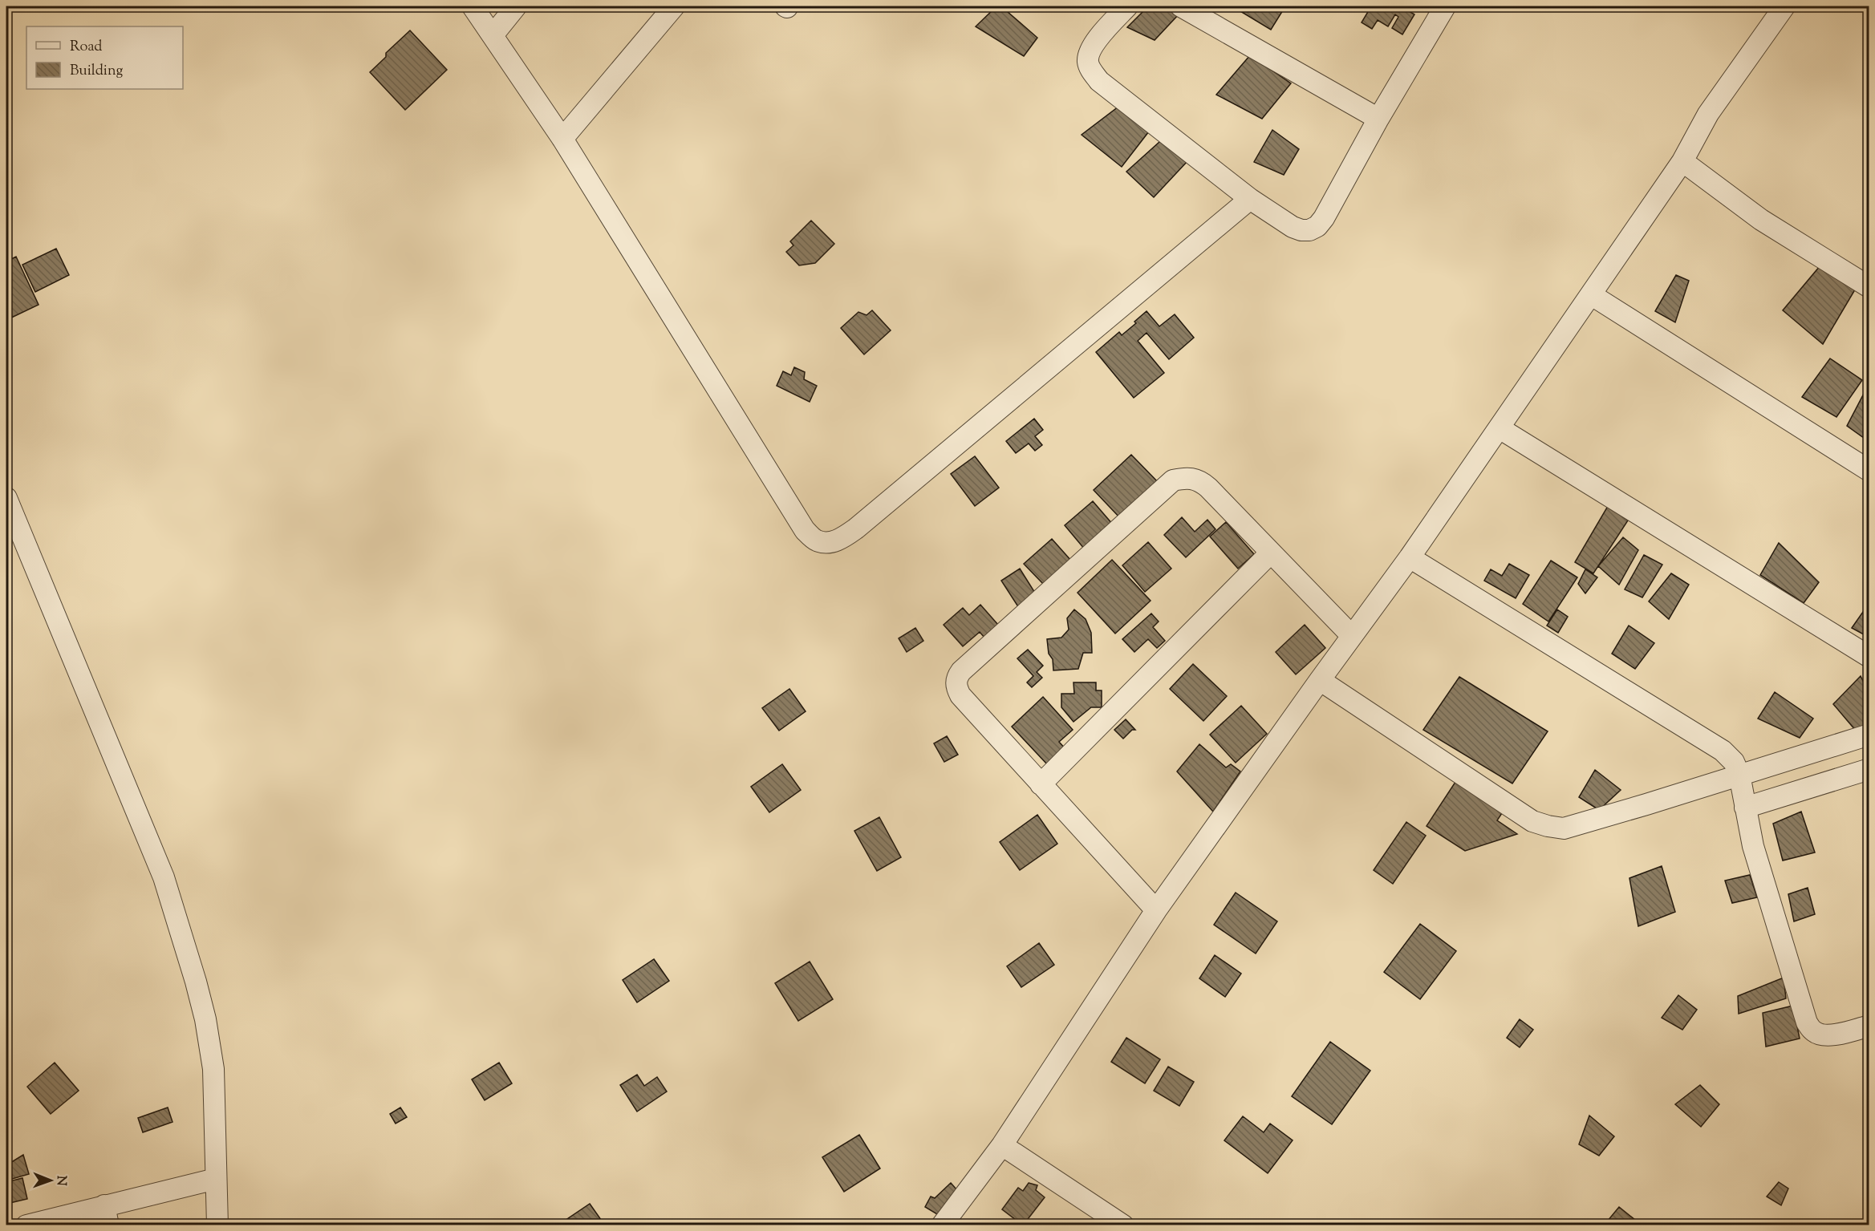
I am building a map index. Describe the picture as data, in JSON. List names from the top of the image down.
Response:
{
  "legend": ["Road", "Building"],
  "north": "right"
}
